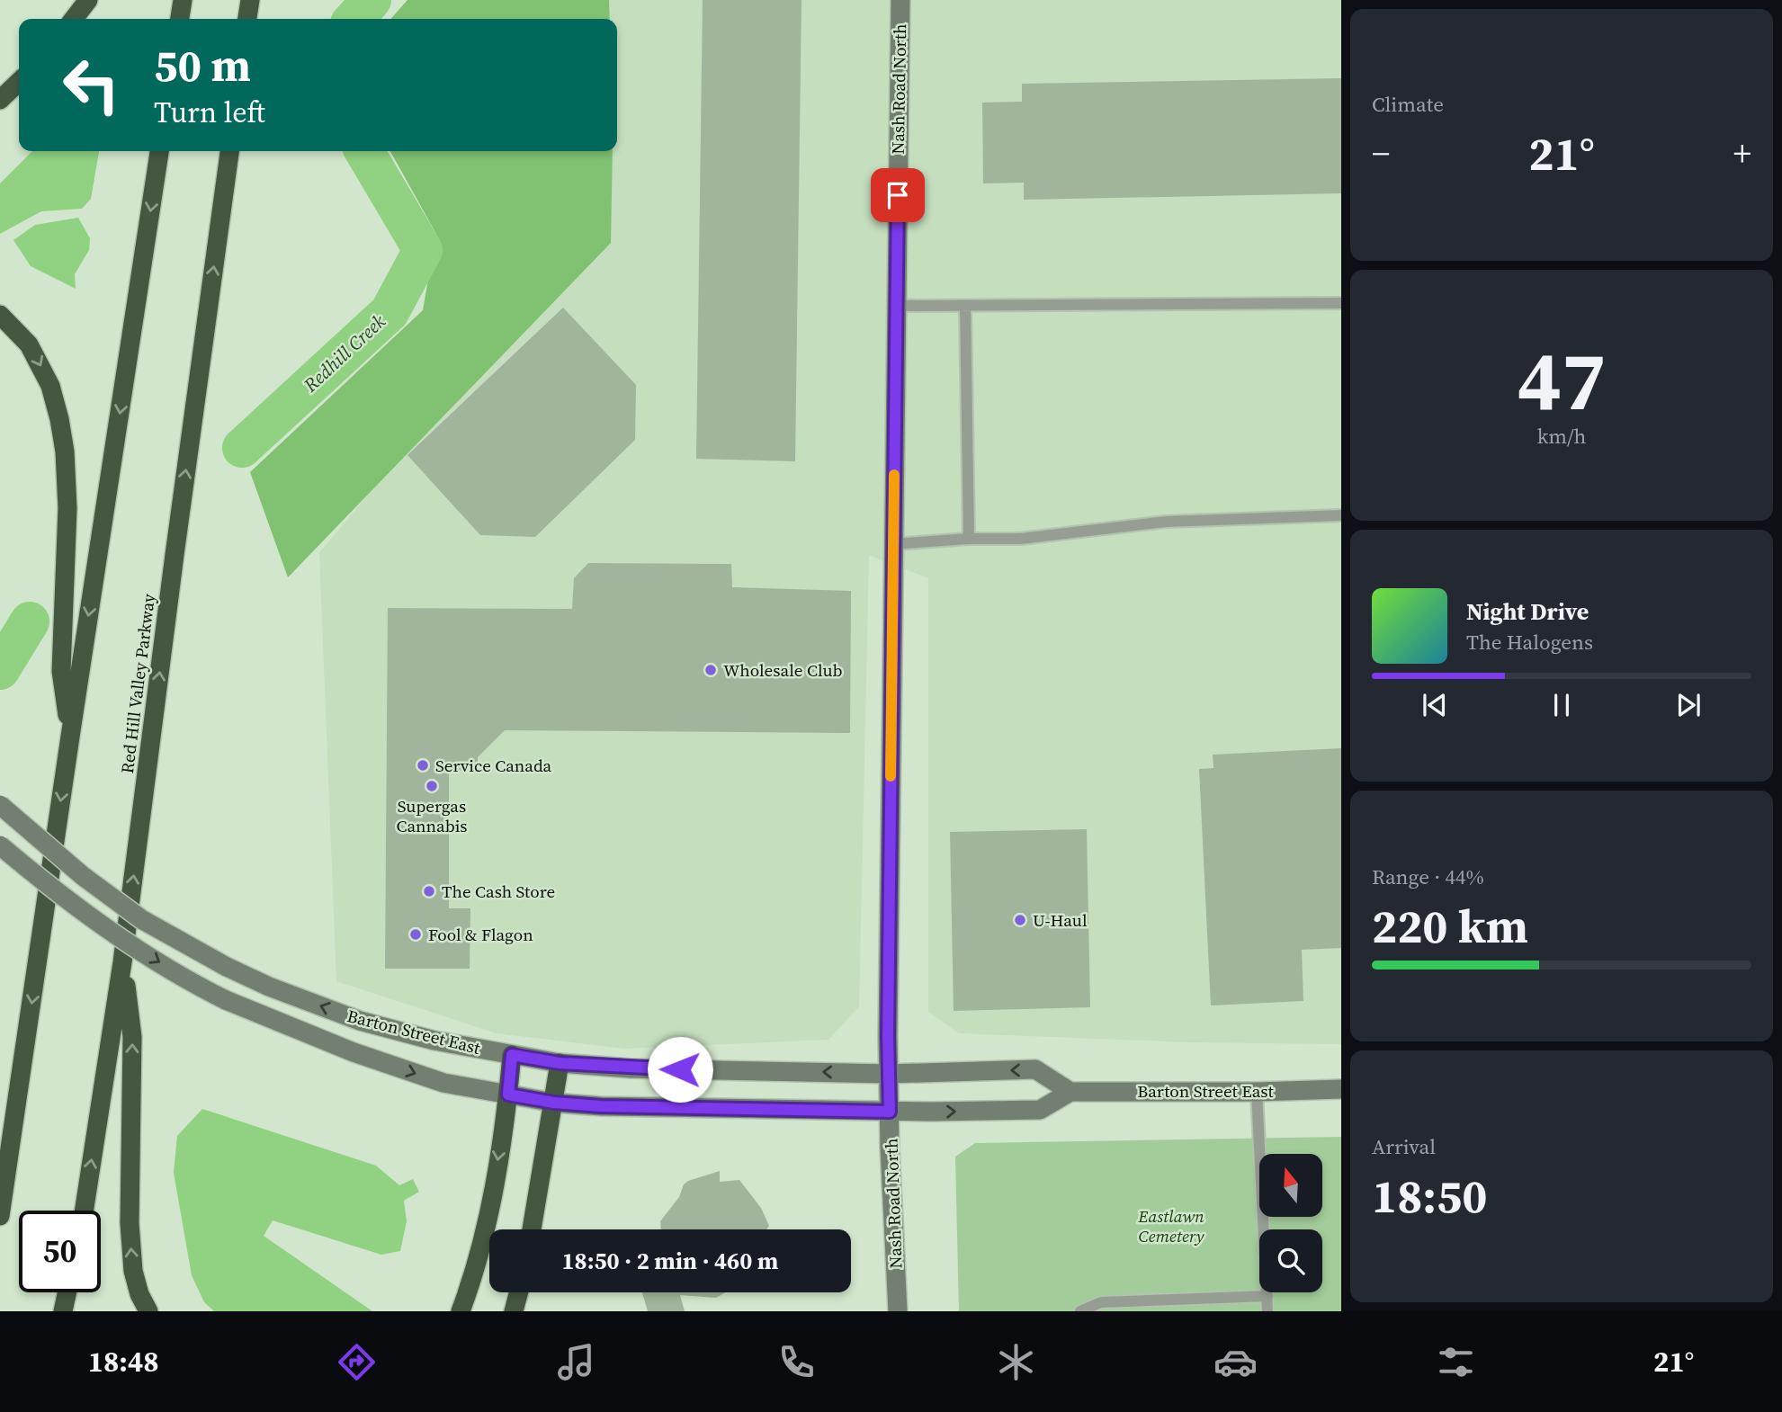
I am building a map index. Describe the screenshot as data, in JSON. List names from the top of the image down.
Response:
{
  "streets": {
    "highway": ["Red Hill Valley Parkway"],
    "main road": ["Nash Road North", "Barton Street East"]
  },
  "crossings": [
    ["Nash Road North", "Barton Street East"]
  ],
  "water": ["Redhill Creek"],
  "parks": ["Eastlawn Cemetery"],
  "places": [
    "Wholesale Club",
    "Service Canada",
    "Supergas Cannabis",
    "The Cash Store",
    "U-Haul",
    "Fool & Flagon"
  ],
  "north": "top",
  "page": {
    "tile": [
      "Climate",
      ["47", "km/h"],
      ["Range · 44%", "220 km"],
      ["Arrival", "18:50"]
    ],
    "turn": ["50 m", "Turn left"],
    "heat": ["−", "21°", "+"],
    "song": ["Night Drive", "The Halogens"],
    "limit": "50",
    "trip": "18:50 · 2 min · 460 m",
    "tabs": ["18:48", "21°"]
  }
}
